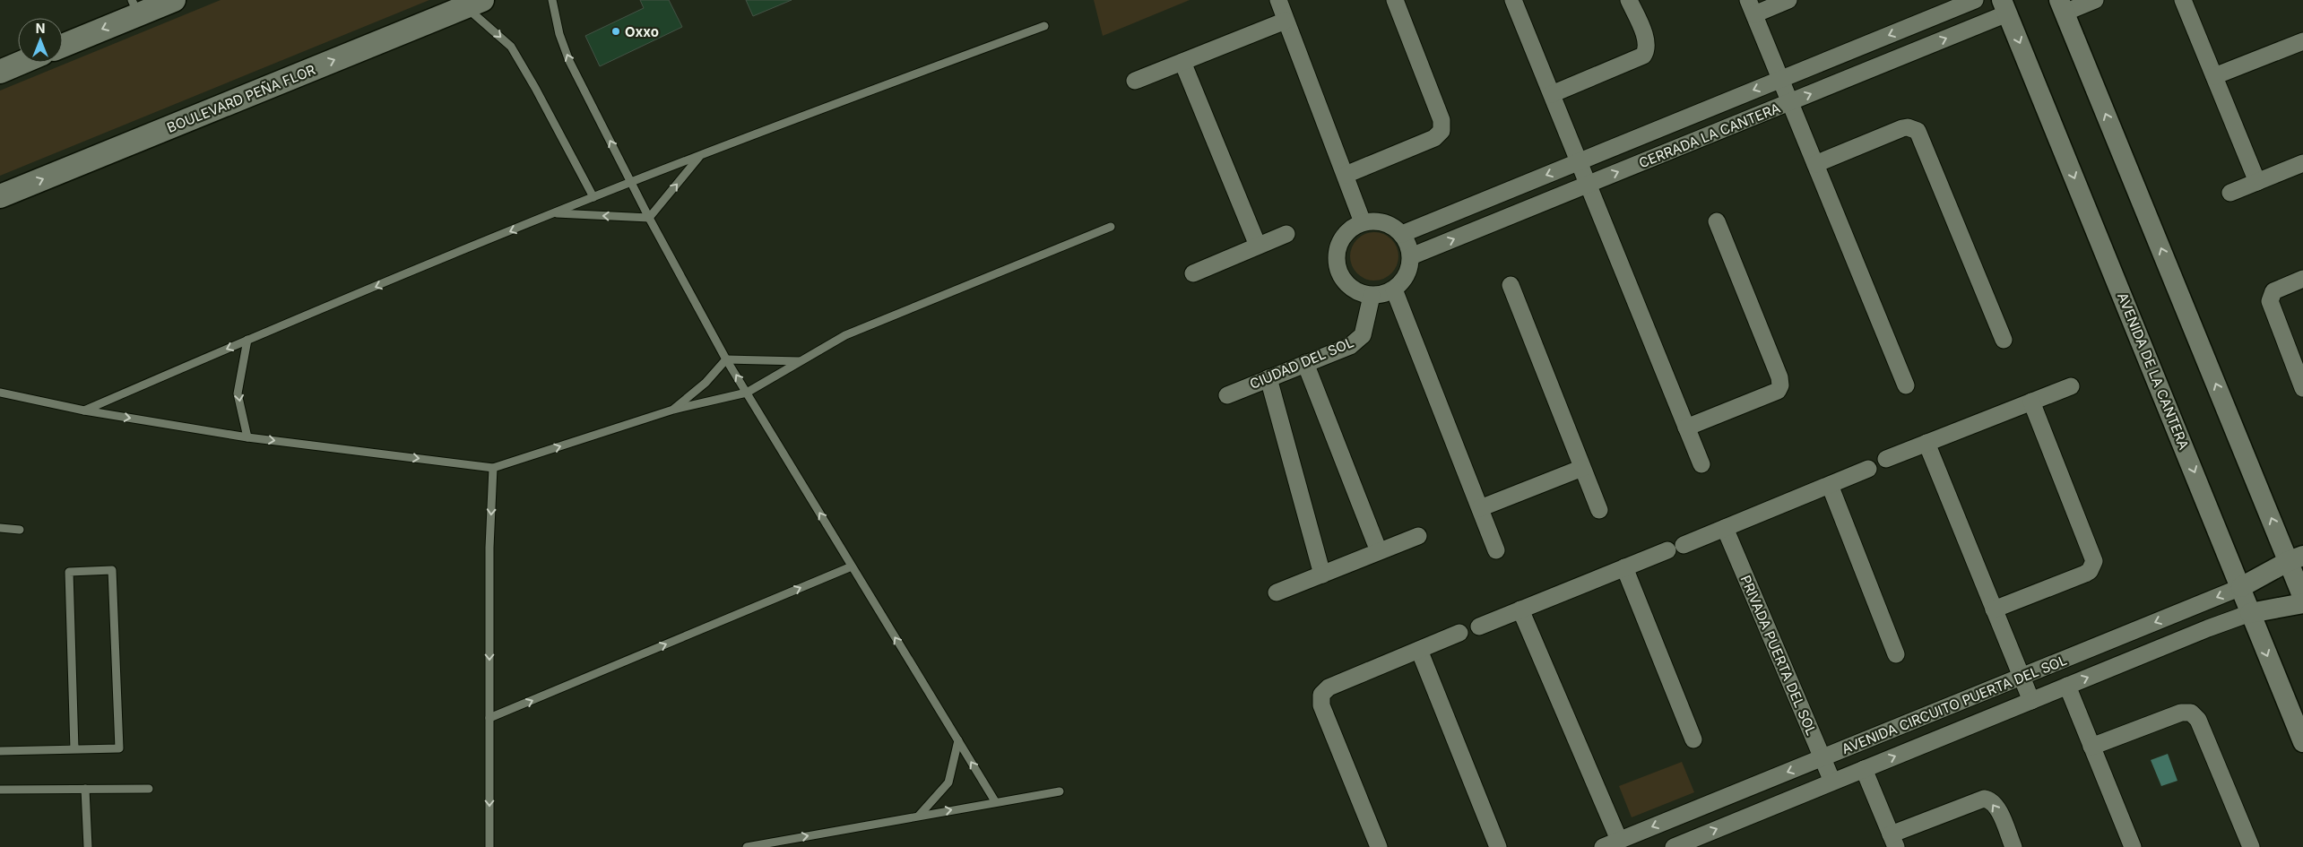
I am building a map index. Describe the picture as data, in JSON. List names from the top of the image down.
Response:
{
  "streets": {
    "main road": ["BOULEVARD PEÑA FLOR"],
    "street": [
      "CERRADA LA CANTERA",
      "CIUDAD DEL SOL",
      "AVENIDA DE LA CANTERA",
      "PRIVADA PUERTA DEL SOL",
      "AVENIDA CIRCUITO PUERTA DEL SOL"
    ]
  },
  "crossings": [
    ["CERRADA LA CANTERA", "CIUDAD DEL SOL"],
    ["CERRADA LA CANTERA", "AVENIDA DE LA CANTERA"],
    ["AVENIDA DE LA CANTERA", "AVENIDA CIRCUITO PUERTA DEL SOL"],
    ["PRIVADA PUERTA DEL SOL", "AVENIDA CIRCUITO PUERTA DEL SOL"]
  ],
  "one_way": ["BOULEVARD PEÑA FLOR"],
  "places": ["Oxxo"],
  "north": "top"
}
